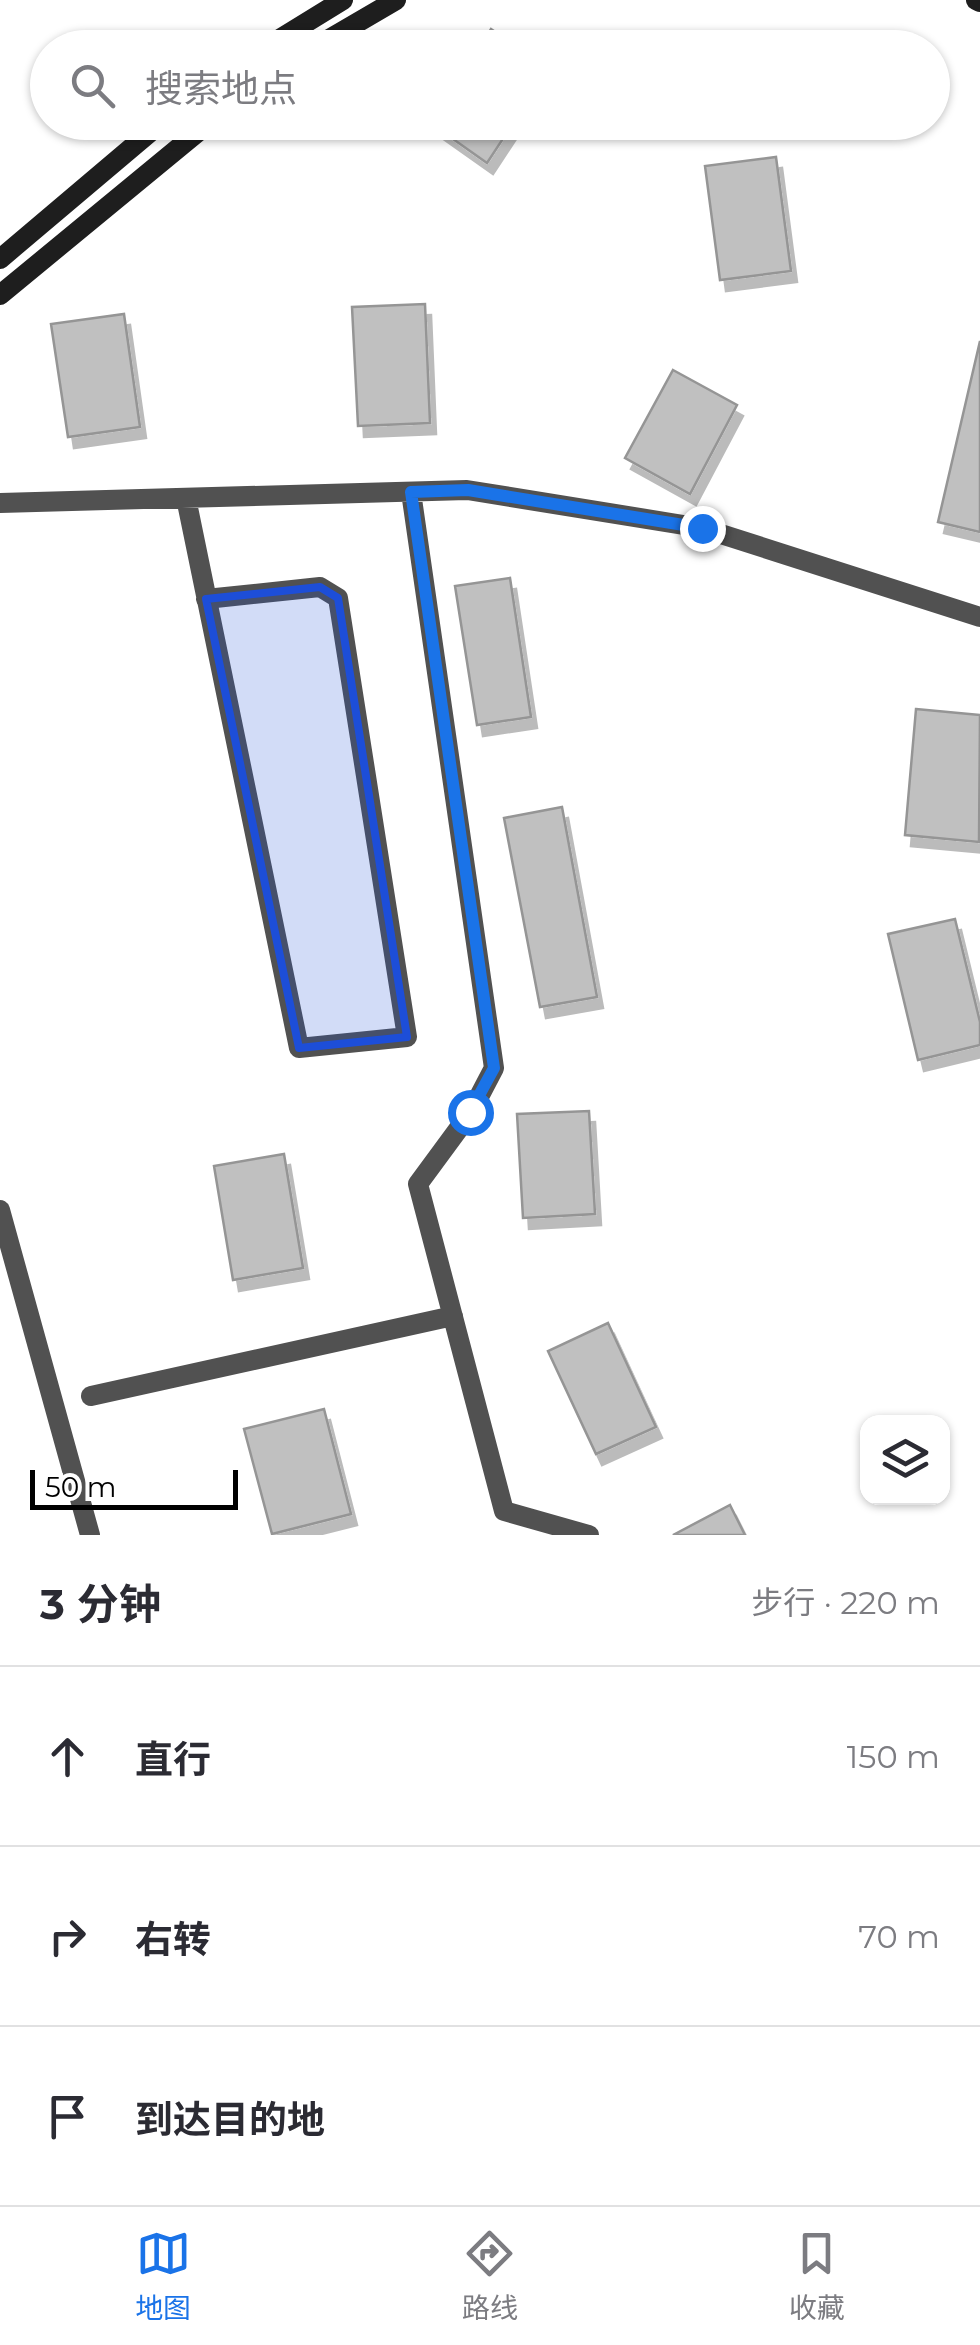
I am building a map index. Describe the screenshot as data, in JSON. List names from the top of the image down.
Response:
{
  "scale_bar": "50 m",
  "page": {
    "search": "搜索地点",
    "scale": "50 m",
    "heading": ["3 分钟", "步行 · 220 m"],
    "list": [
      ["直行", "150 m"],
      ["右转", "70 m"],
      "到达目的地"
    ],
    "nav": ["地图", "路线", "收藏"]
  }
}
